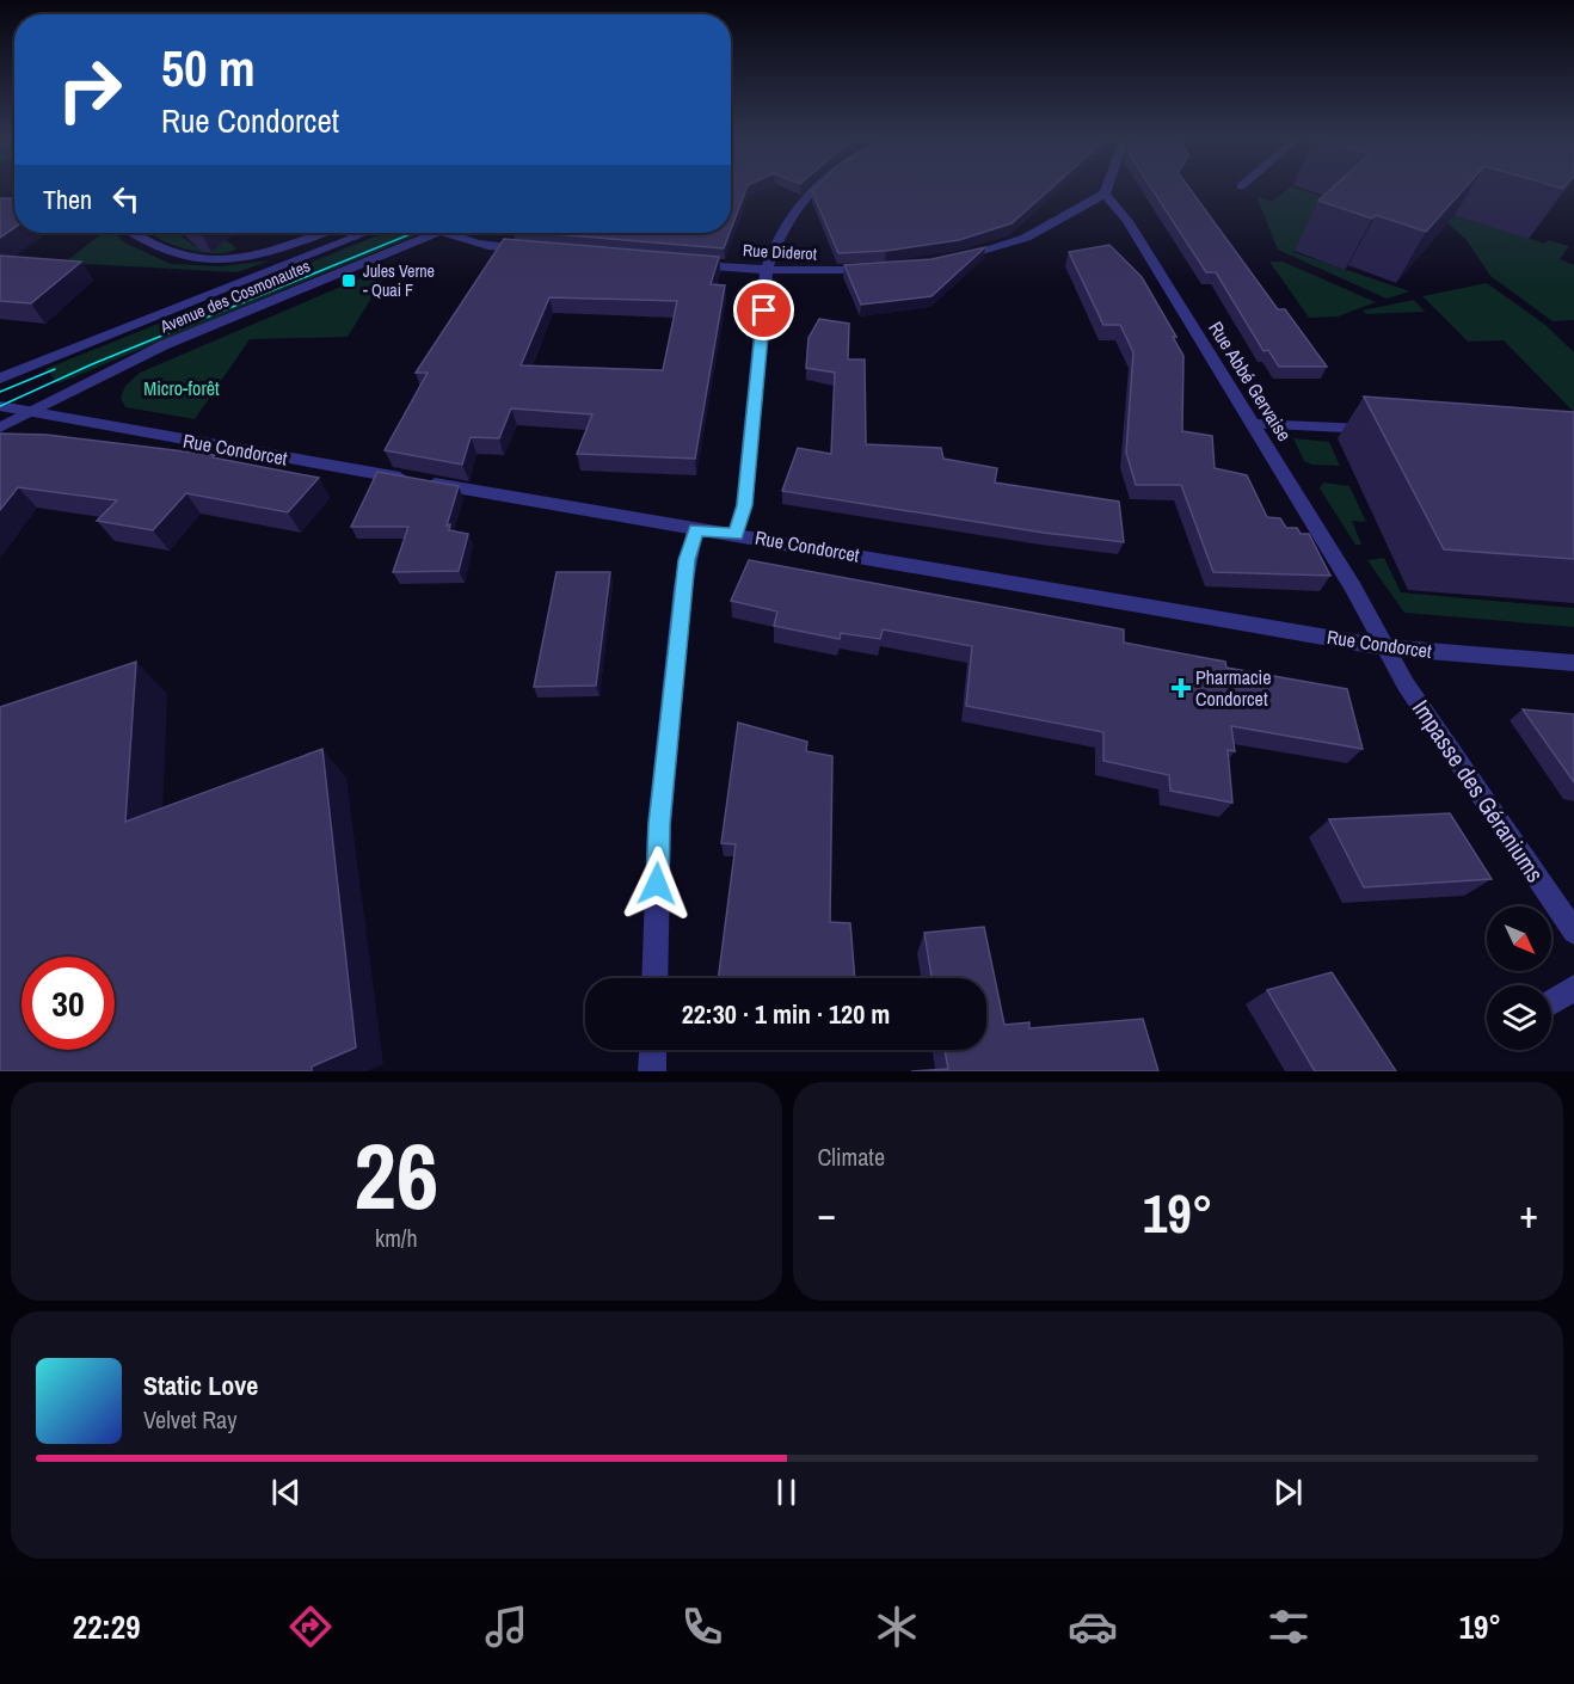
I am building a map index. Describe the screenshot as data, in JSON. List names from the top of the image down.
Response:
{
  "streets": {
    "street": [
      "Rue Diderot",
      "Avenue des Cosmonautes",
      "Rue Abbé Gervaise",
      "Rue Condorcet",
      "Impasse des Géraniums"
    ]
  },
  "crossings": [
    ["Avenue des Cosmonautes", "Rue Condorcet"],
    ["Rue Abbé Gervaise", "Rue Condorcet"],
    ["Rue Abbé Gervaise", "Impasse des Géraniums"],
    ["Rue Condorcet", "Impasse des Géraniums"]
  ],
  "parks": ["Micro-forêt"],
  "places": {
    "transit": ["Jules Verne - Quai F"],
    "health": ["Pharmacie Condorcet"]
  },
  "north": "bottom right",
  "page": {
    "turn": ["50 m", "Rue Condorcet"],
    "then": "Then",
    "limit": "30",
    "trip": "22:30 · 1 min · 120 m",
    "tile": [
      ["26", "km/h"],
      "Climate"
    ],
    "heat": ["−", "19°", "+"],
    "song": ["Static Love", "Velvet Ray"],
    "tabs": ["22:29", "19°"]
  }
}
